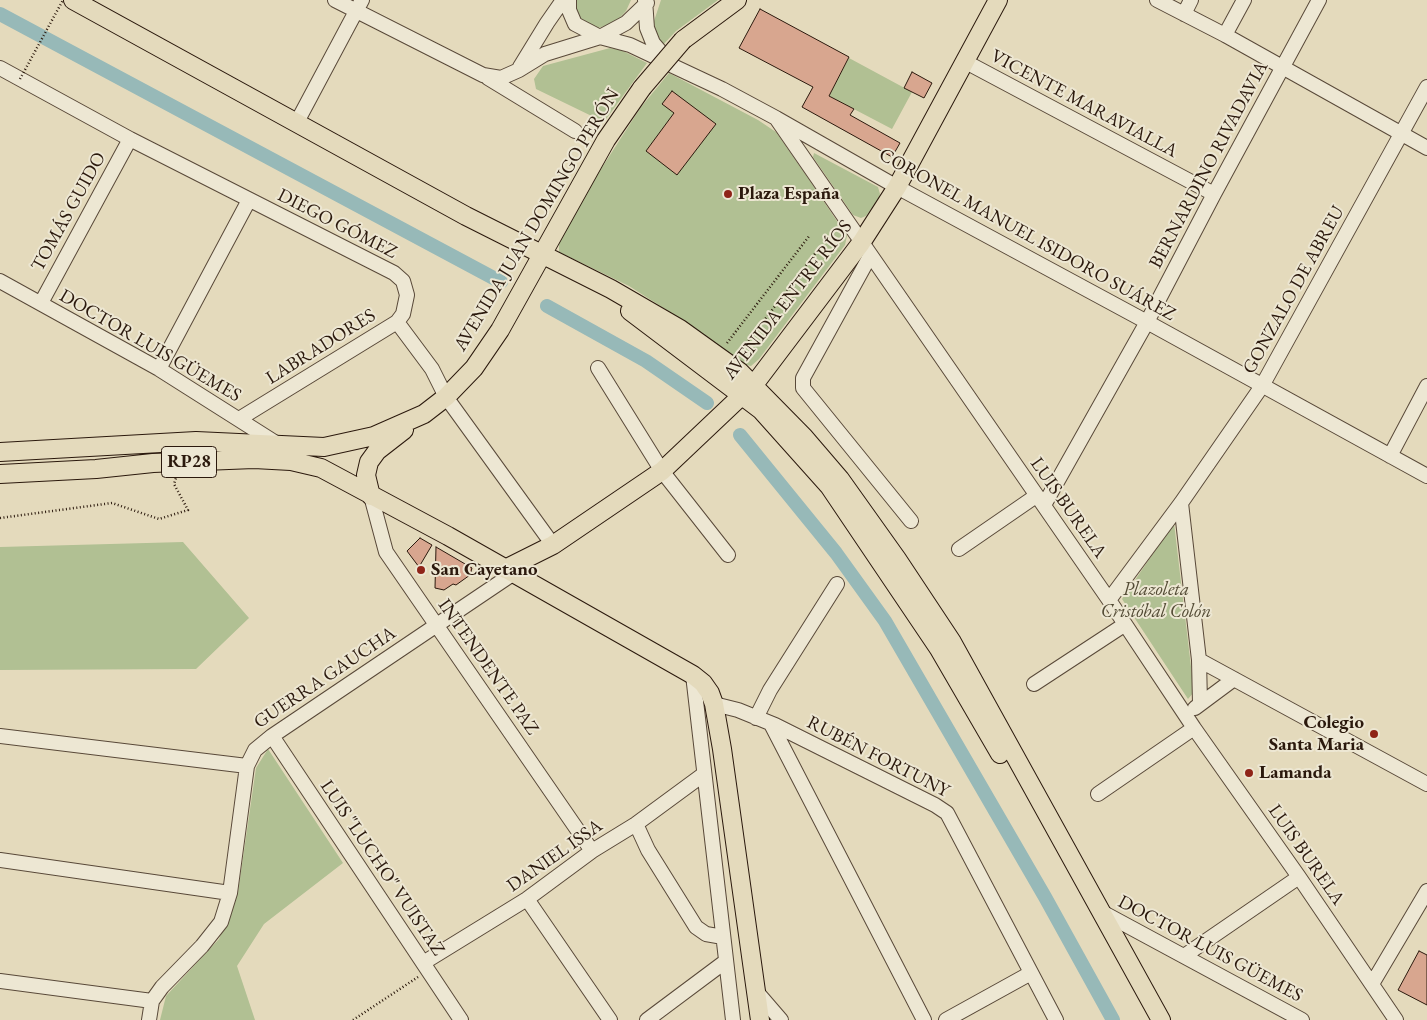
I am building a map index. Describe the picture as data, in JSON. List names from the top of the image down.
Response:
{
  "streets": {
    "main road": ["AVENIDA JUAN DOMINGO PERÓN", "AVENIDA ENTRE RÍOS", "RP28"],
    "street": [
      "VICENTE MARAVIALLA",
      "BERNARDINO RIVADAVIA",
      "TOMÁS GUIDO",
      "DIEGO GÓMEZ",
      "CORONEL MANUEL ISIDORO SUÁREZ",
      "GONZALO DE ABREU",
      "DOCTOR LUIS GÜEMES",
      "LABRADORES",
      "LUIS BURELA",
      "INTENDENTE PAZ",
      "GUERRA GAUCHA",
      "RUBÉN FORTUNY",
      "DANIEL ISSA",
      "LUIS \"LUCHO\" VUISTAZ"
    ]
  },
  "crossings": [
    ["VICENTE MARAVIALLA", "BERNARDINO RIVADAVIA"],
    ["VICENTE MARAVIALLA", "AVENIDA ENTRE RÍOS"],
    ["BERNARDINO RIVADAVIA", "CORONEL MANUEL ISIDORO SUÁREZ"],
    ["BERNARDINO RIVADAVIA", "LUIS BURELA"],
    ["TOMÁS GUIDO", "DIEGO GÓMEZ"],
    ["TOMÁS GUIDO", "DOCTOR LUIS GÜEMES"],
    ["AVENIDA JUAN DOMINGO PERÓN", "DOCTOR LUIS GÜEMES"],
    ["DIEGO GÓMEZ", "LABRADORES"],
    ["CORONEL MANUEL ISIDORO SUÁREZ", "GONZALO DE ABREU"],
    ["CORONEL MANUEL ISIDORO SUÁREZ", "AVENIDA ENTRE RÍOS"],
    ["CORONEL MANUEL ISIDORO SUÁREZ", "LUIS BURELA"],
    ["GONZALO DE ABREU", "LUIS BURELA"],
    ["AVENIDA ENTRE RÍOS", "LUIS BURELA"],
    ["AVENIDA ENTRE RÍOS", "GUERRA GAUCHA"],
    ["DOCTOR LUIS GÜEMES", "LABRADORES"],
    ["RP28", "INTENDENTE PAZ"],
    ["INTENDENTE PAZ", "GUERRA GAUCHA"],
    ["INTENDENTE PAZ", "DANIEL ISSA"],
    ["GUERRA GAUCHA", "LUIS \"LUCHO\" VUISTAZ"],
    ["DANIEL ISSA", "LUIS \"LUCHO\" VUISTAZ"]
  ],
  "parks": ["Plazoleta Cristóbal Colón"],
  "places": [
    "Plaza España",
    "San Cayetano",
    "Colegio Santa Maria",
    "Lamanda"
  ]
}
